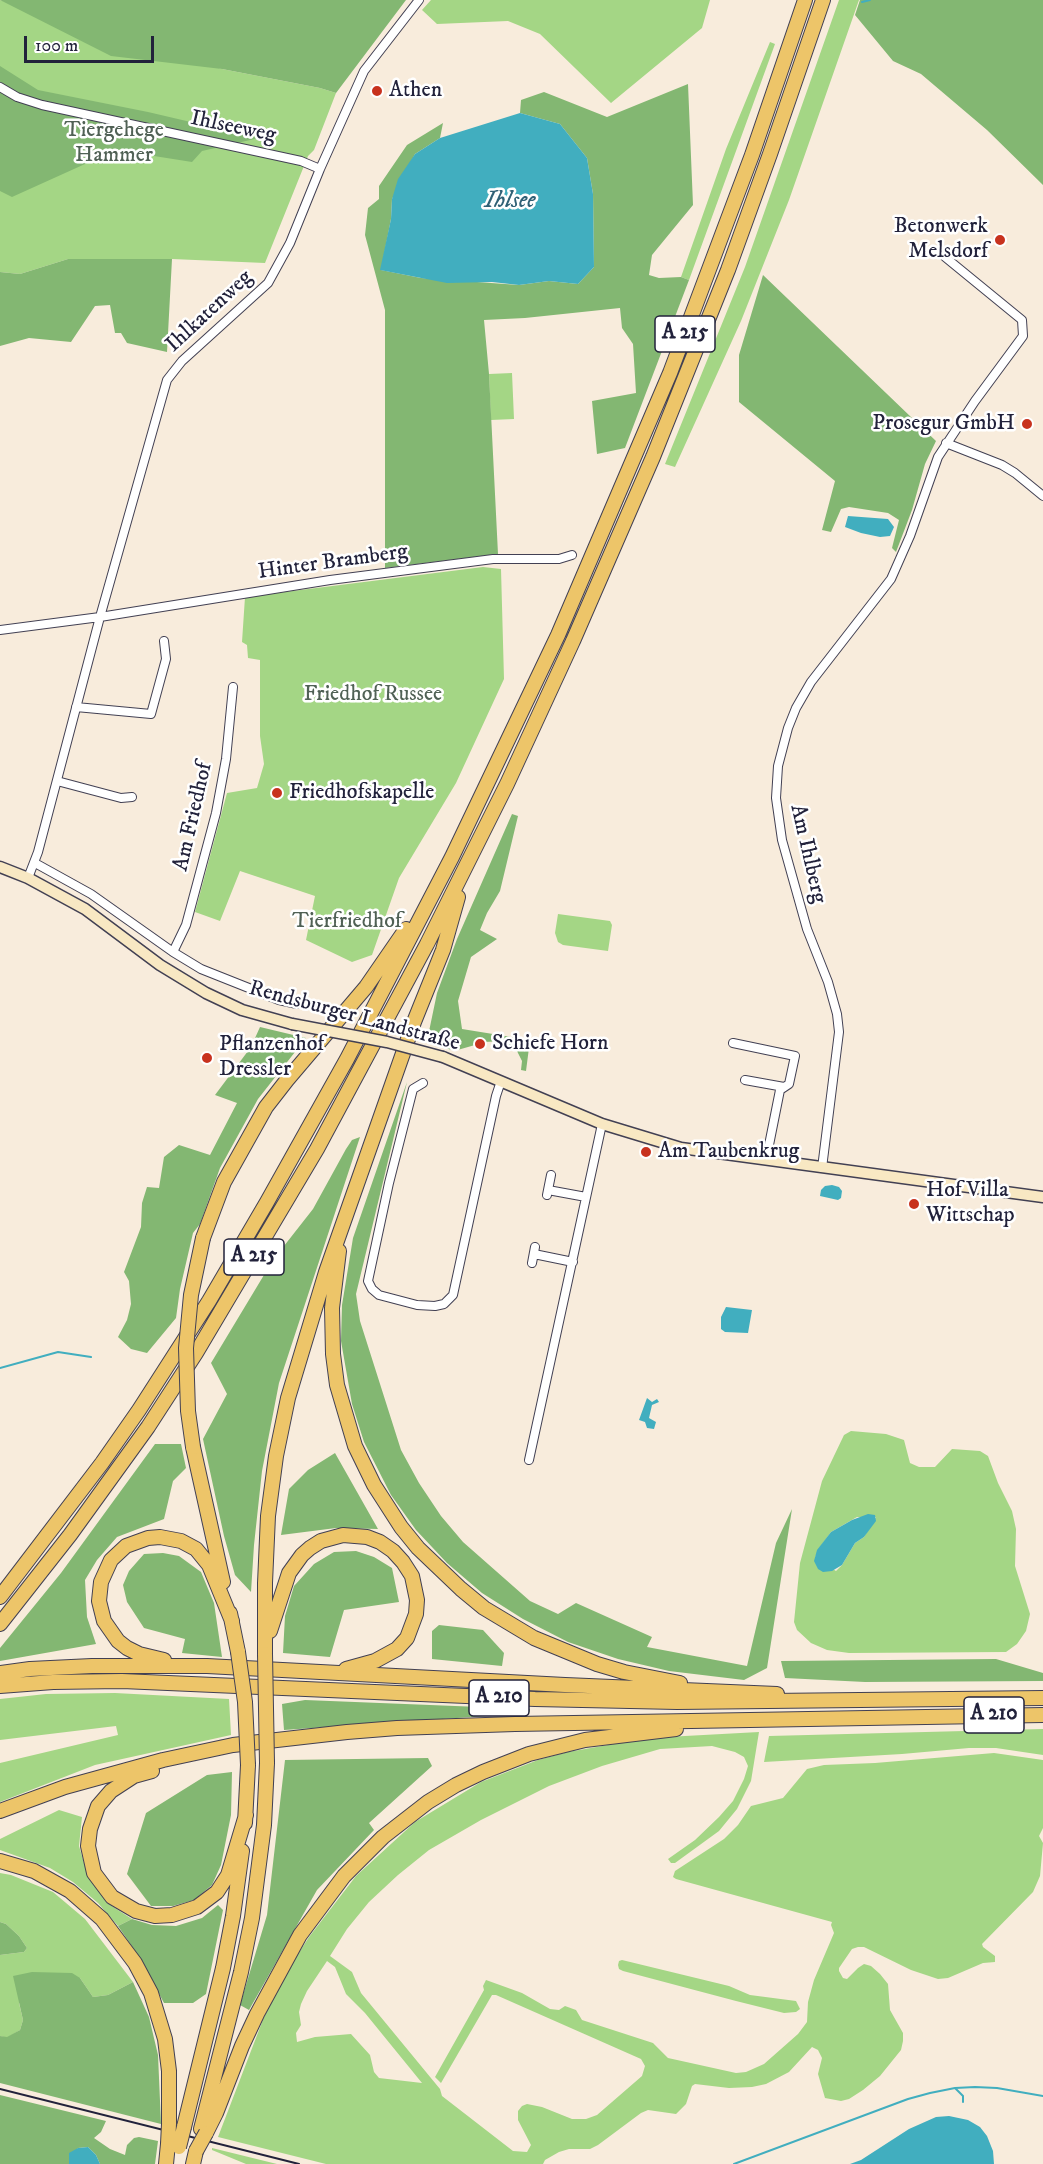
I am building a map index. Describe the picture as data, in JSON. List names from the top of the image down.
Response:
{
  "streets": {
    "highway": ["A 215", "A 210"],
    "street": [
      "Ihlseeweg",
      "Ihlkatenweg",
      "Hinter Bramberg",
      "Am Friedhof",
      "Am Ihlberg",
      "Rendsburger Landstraße"
    ]
  },
  "crossings": [
    ["Ihlseeweg", "Ihlkatenweg"],
    ["Ihlkatenweg", "Hinter Bramberg"],
    ["Ihlkatenweg", "Rendsburger Landstraße"],
    ["Am Friedhof", "Rendsburger Landstraße"],
    ["Am Ihlberg", "Rendsburger Landstraße"]
  ],
  "water": ["Ihlsee"],
  "parks": ["Tiergehege Hammer", "Friedhof Russee", "Tierfriedhof"],
  "places": [
    "Athen",
    "Betonwerk Melsdorf",
    "Prosegur GmbH",
    "Friedhofskapelle",
    "Schiefe Horn",
    "Pflanzenhof Dressler",
    "Am Taubenkrug",
    "Hof Villa Wittschap"
  ],
  "scale_bar": "100 m"
}
